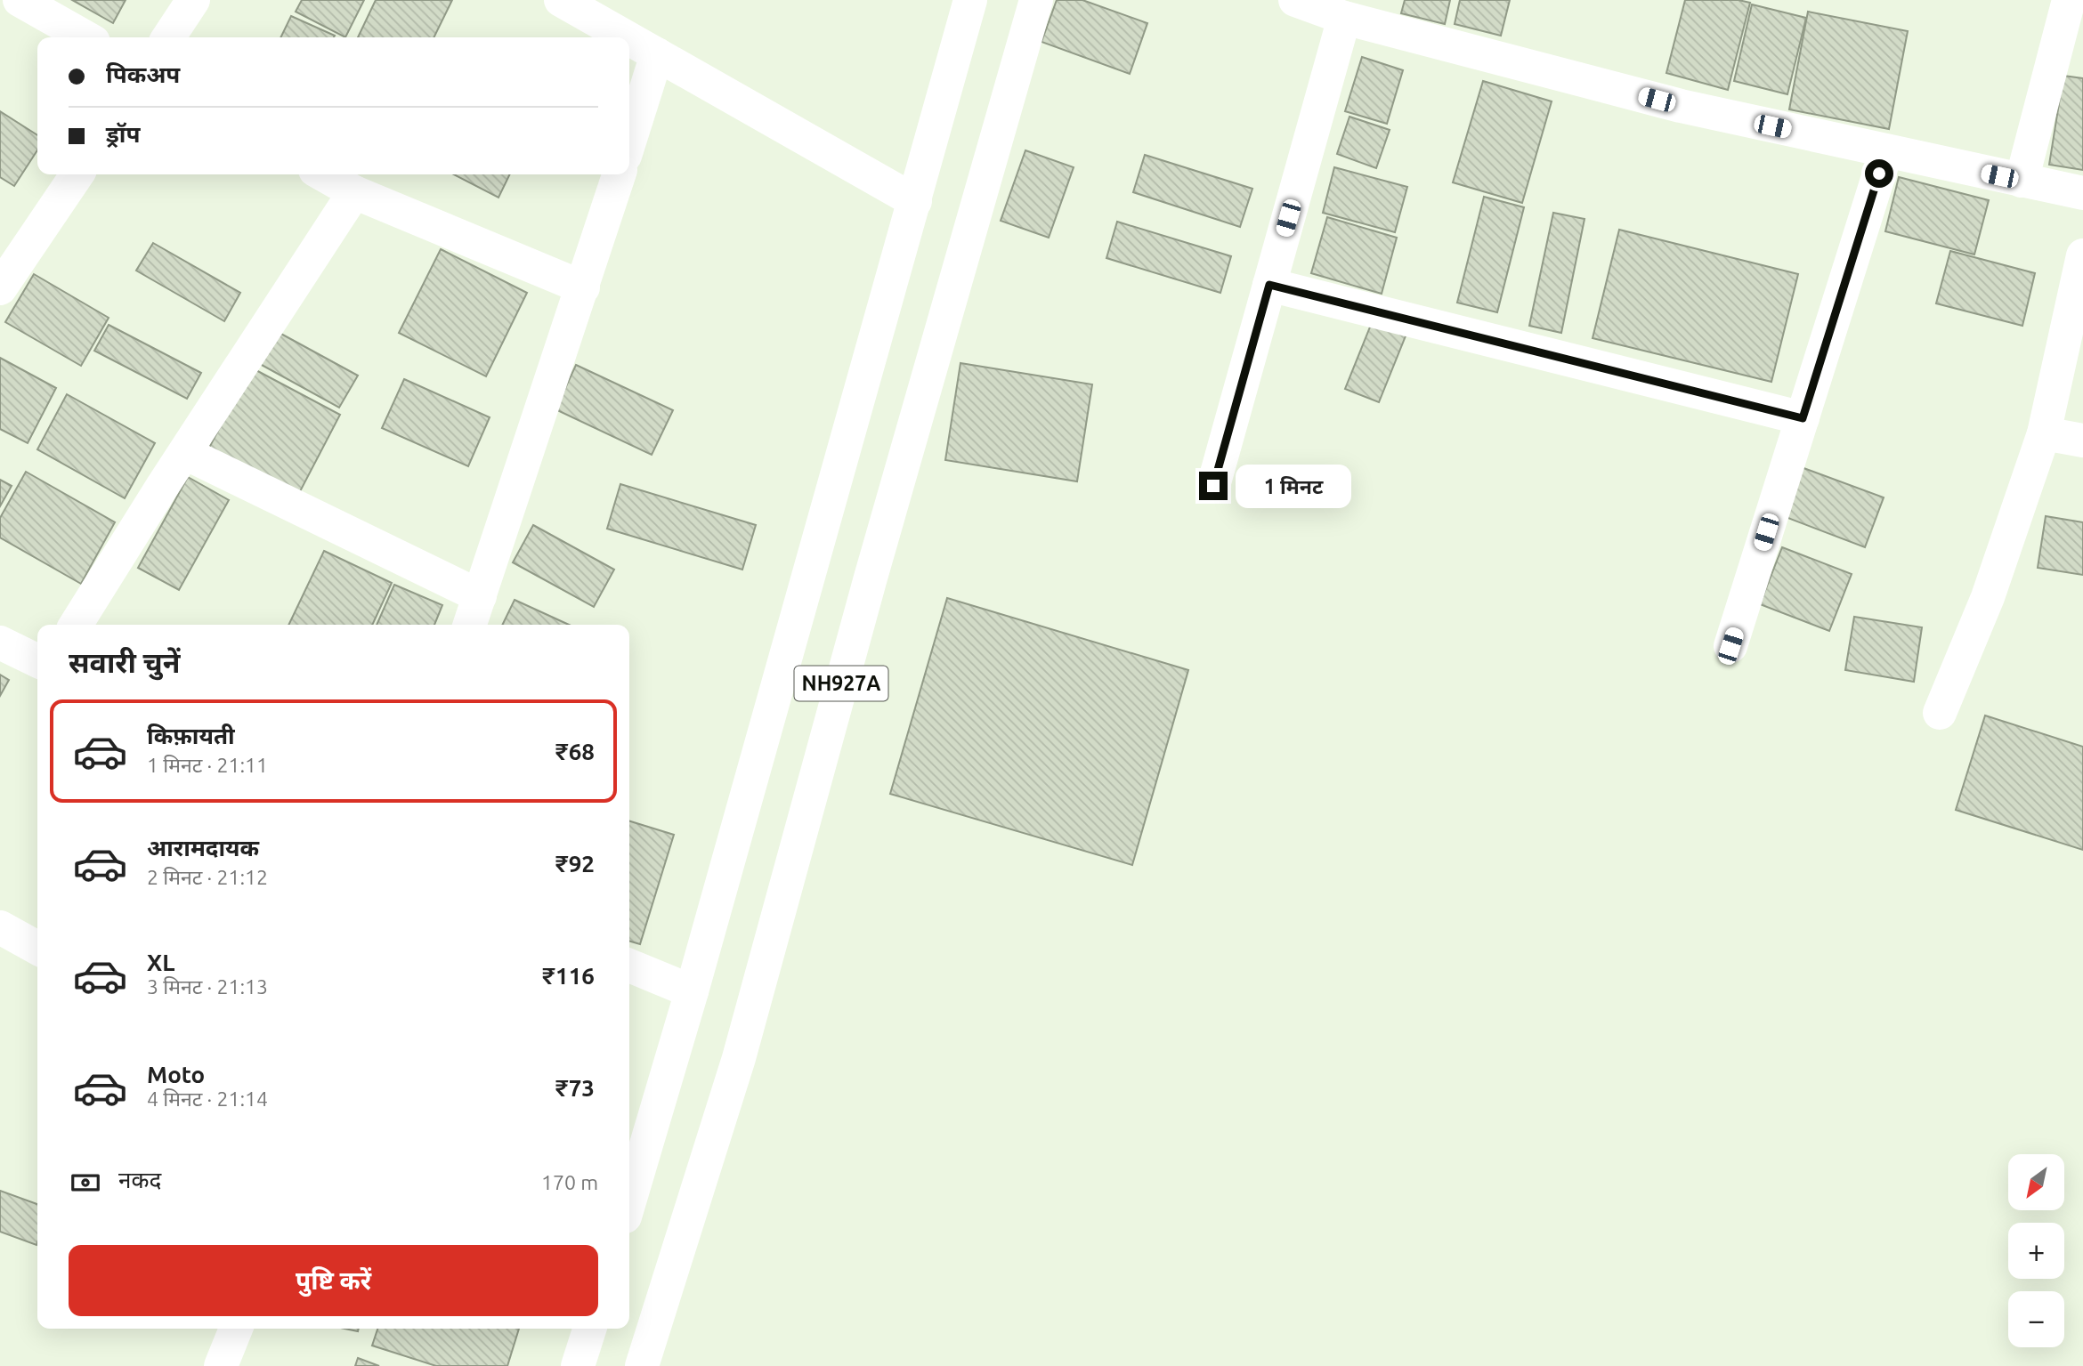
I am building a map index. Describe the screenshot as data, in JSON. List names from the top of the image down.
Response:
{
  "streets": {
    "main road": ["NH927A"]
  },
  "north": "bottom left",
  "page": {
    "banner": ["पिकअप", "ड्रॉप"],
    "bubble": "1 मिनट",
    "heading": "सवारी चुनें",
    "list": [
      {
        "name": "किफ़ायती",
        "note": "1 मिनट · 21:11",
        "value": "₹68"
      },
      {
        "name": "आरामदायक",
        "note": "2 मिनट · 21:12",
        "value": "₹92"
      },
      {
        "name": "XL",
        "note": "3 मिनट · 21:13",
        "value": "₹116"
      },
      {
        "name": "Moto",
        "note": "4 मिनट · 21:14",
        "value": "₹73"
      }
    ],
    "pay": ["नकद", "170 m"],
    "map_buttons": ["+", "−"],
    "buttons": "पुष्टि करें"
  }
}
